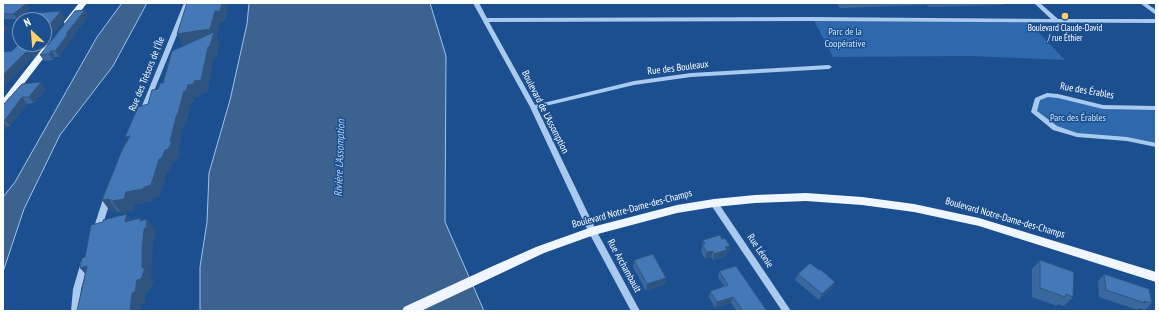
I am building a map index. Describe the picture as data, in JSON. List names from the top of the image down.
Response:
{
  "streets": {
    "main road": ["Boulevard Notre-Dame-des-Champs"],
    "street": [
      "Rue des Bouleaux",
      "Rue des Trésors de l'Île",
      "Rue des Érables",
      "Boulevard de L'Assomption",
      "Rue Léonie",
      "Rue Archambault"
    ]
  },
  "crossings": [
    ["Rue des Bouleaux", "Boulevard de L'Assomption"],
    ["Boulevard de L'Assomption", "Boulevard Notre-Dame-des-Champs"],
    ["Boulevard de L'Assomption", "Rue Archambault"],
    ["Boulevard Notre-Dame-des-Champs", "Rue Léonie"],
    ["Boulevard Notre-Dame-des-Champs", "Rue Archambault"]
  ],
  "water": ["Rivière L'Assomption"],
  "parks": ["Parc de la Coopérative", "Parc des Érables"],
  "places": ["Boulevard Claude-David / rue Éthier"],
  "north": "top left"
}
